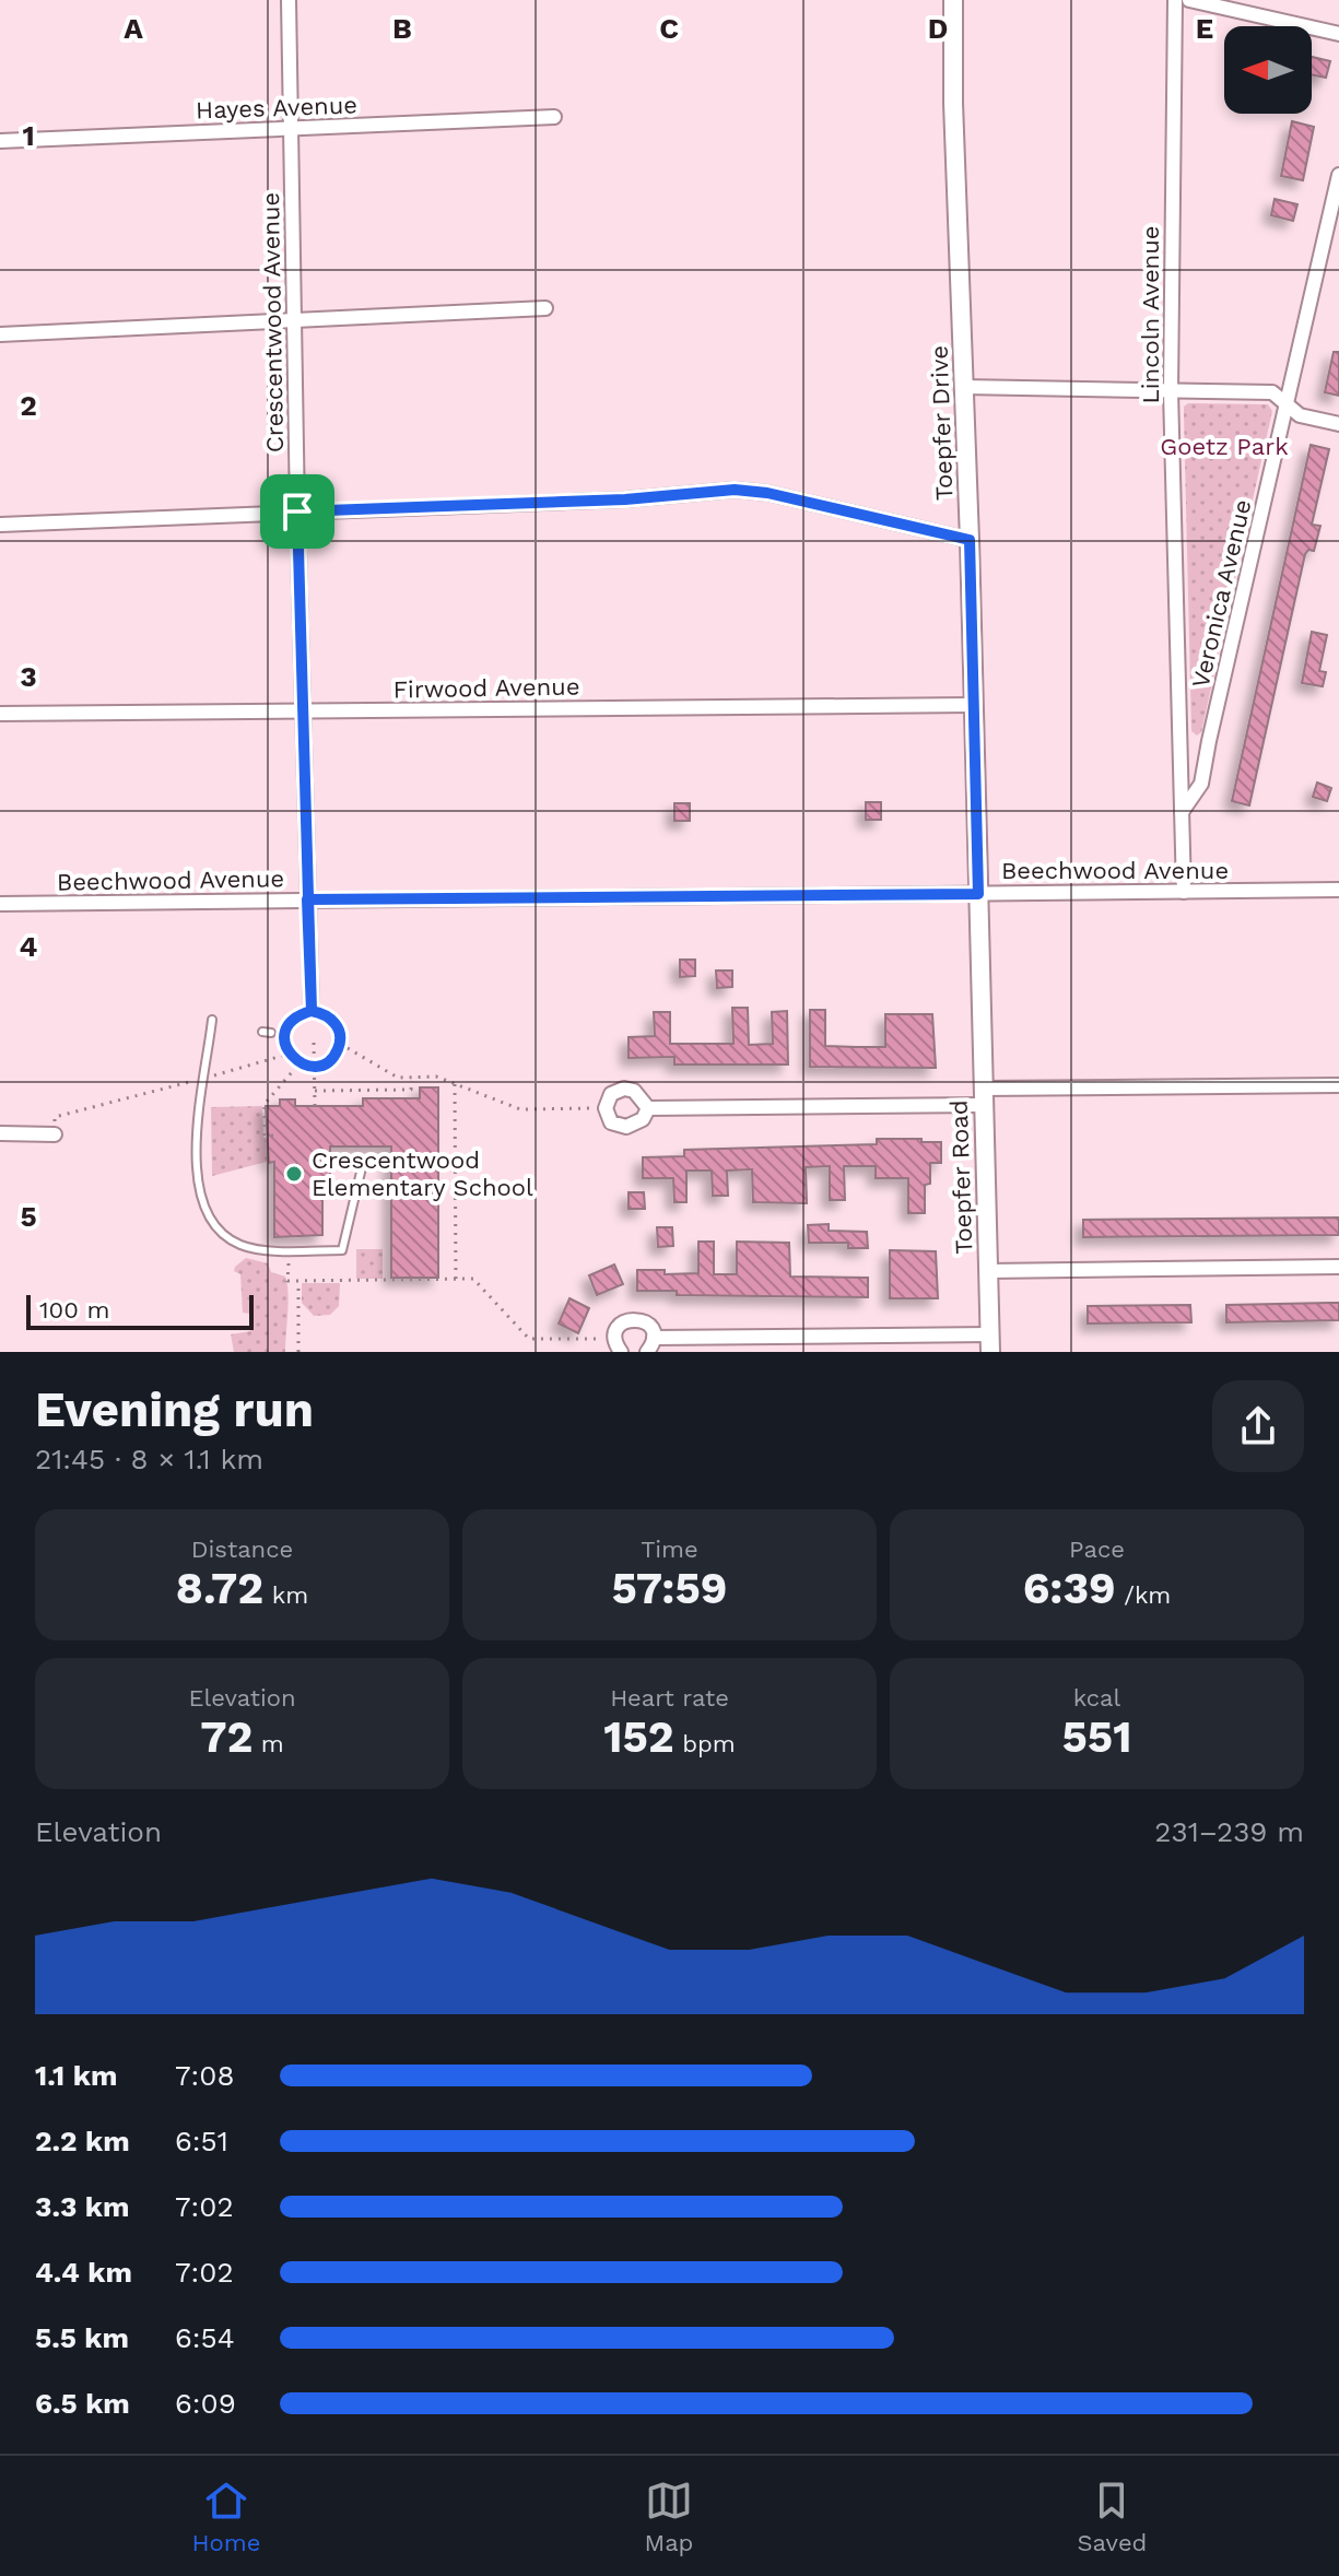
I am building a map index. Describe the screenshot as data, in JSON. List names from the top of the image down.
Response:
{
  "streets": {
    "street": [
      "Hayes Avenue",
      "Lincoln Avenue",
      "Crescentwood Avenue",
      "Toepfer Drive",
      "Veronica Avenue",
      "Firwood Avenue",
      "Beechwood Avenue",
      "Toepfer Road"
    ]
  },
  "crossings": [
    ["Hayes Avenue", "Crescentwood Avenue"],
    ["Lincoln Avenue", "Veronica Avenue"],
    ["Lincoln Avenue", "Beechwood Avenue"],
    ["Crescentwood Avenue", "Firwood Avenue"],
    ["Crescentwood Avenue", "Beechwood Avenue"],
    ["Toepfer Drive", "Firwood Avenue"],
    ["Toepfer Drive", "Beechwood Avenue"],
    ["Toepfer Drive", "Toepfer Road"]
  ],
  "parks": ["Goetz Park"],
  "places": ["Crescentwood Elementary School"],
  "scale_bar": "100 m",
  "north": "left",
  "page": {
    "scale": "100 m",
    "heading": ["Evening run", "21:45 · 8 × 1.1 km"],
    "stats": [
      ["Distance", "8.72 km"],
      ["Time", "57:59"],
      ["Pace", "6:39 /km"],
      ["Elevation", "72 m"],
      ["Heart rate", "152 bpm"],
      ["kcal", "551"]
    ],
    "chart": ["Elevation", "231–239 m"],
    "list": [
      {
        "name": "1.1 km",
        "note": "7:08"
      },
      {
        "name": "2.2 km",
        "note": "6:51"
      },
      {
        "name": "3.3 km",
        "note": "7:02"
      },
      {
        "name": "4.4 km",
        "note": "7:02"
      },
      {
        "name": "5.5 km",
        "note": "6:54"
      },
      {
        "name": "6.5 km",
        "note": "6:09"
      }
    ],
    "tabs": ["Home", "Map", "Saved"]
  },
  "grid": {
    "columns": [
      "A",
      "B",
      "C",
      "D",
      "E"
    ],
    "rows": [
      "1",
      "2",
      "3",
      "4",
      "5"
    ]
  }
}
